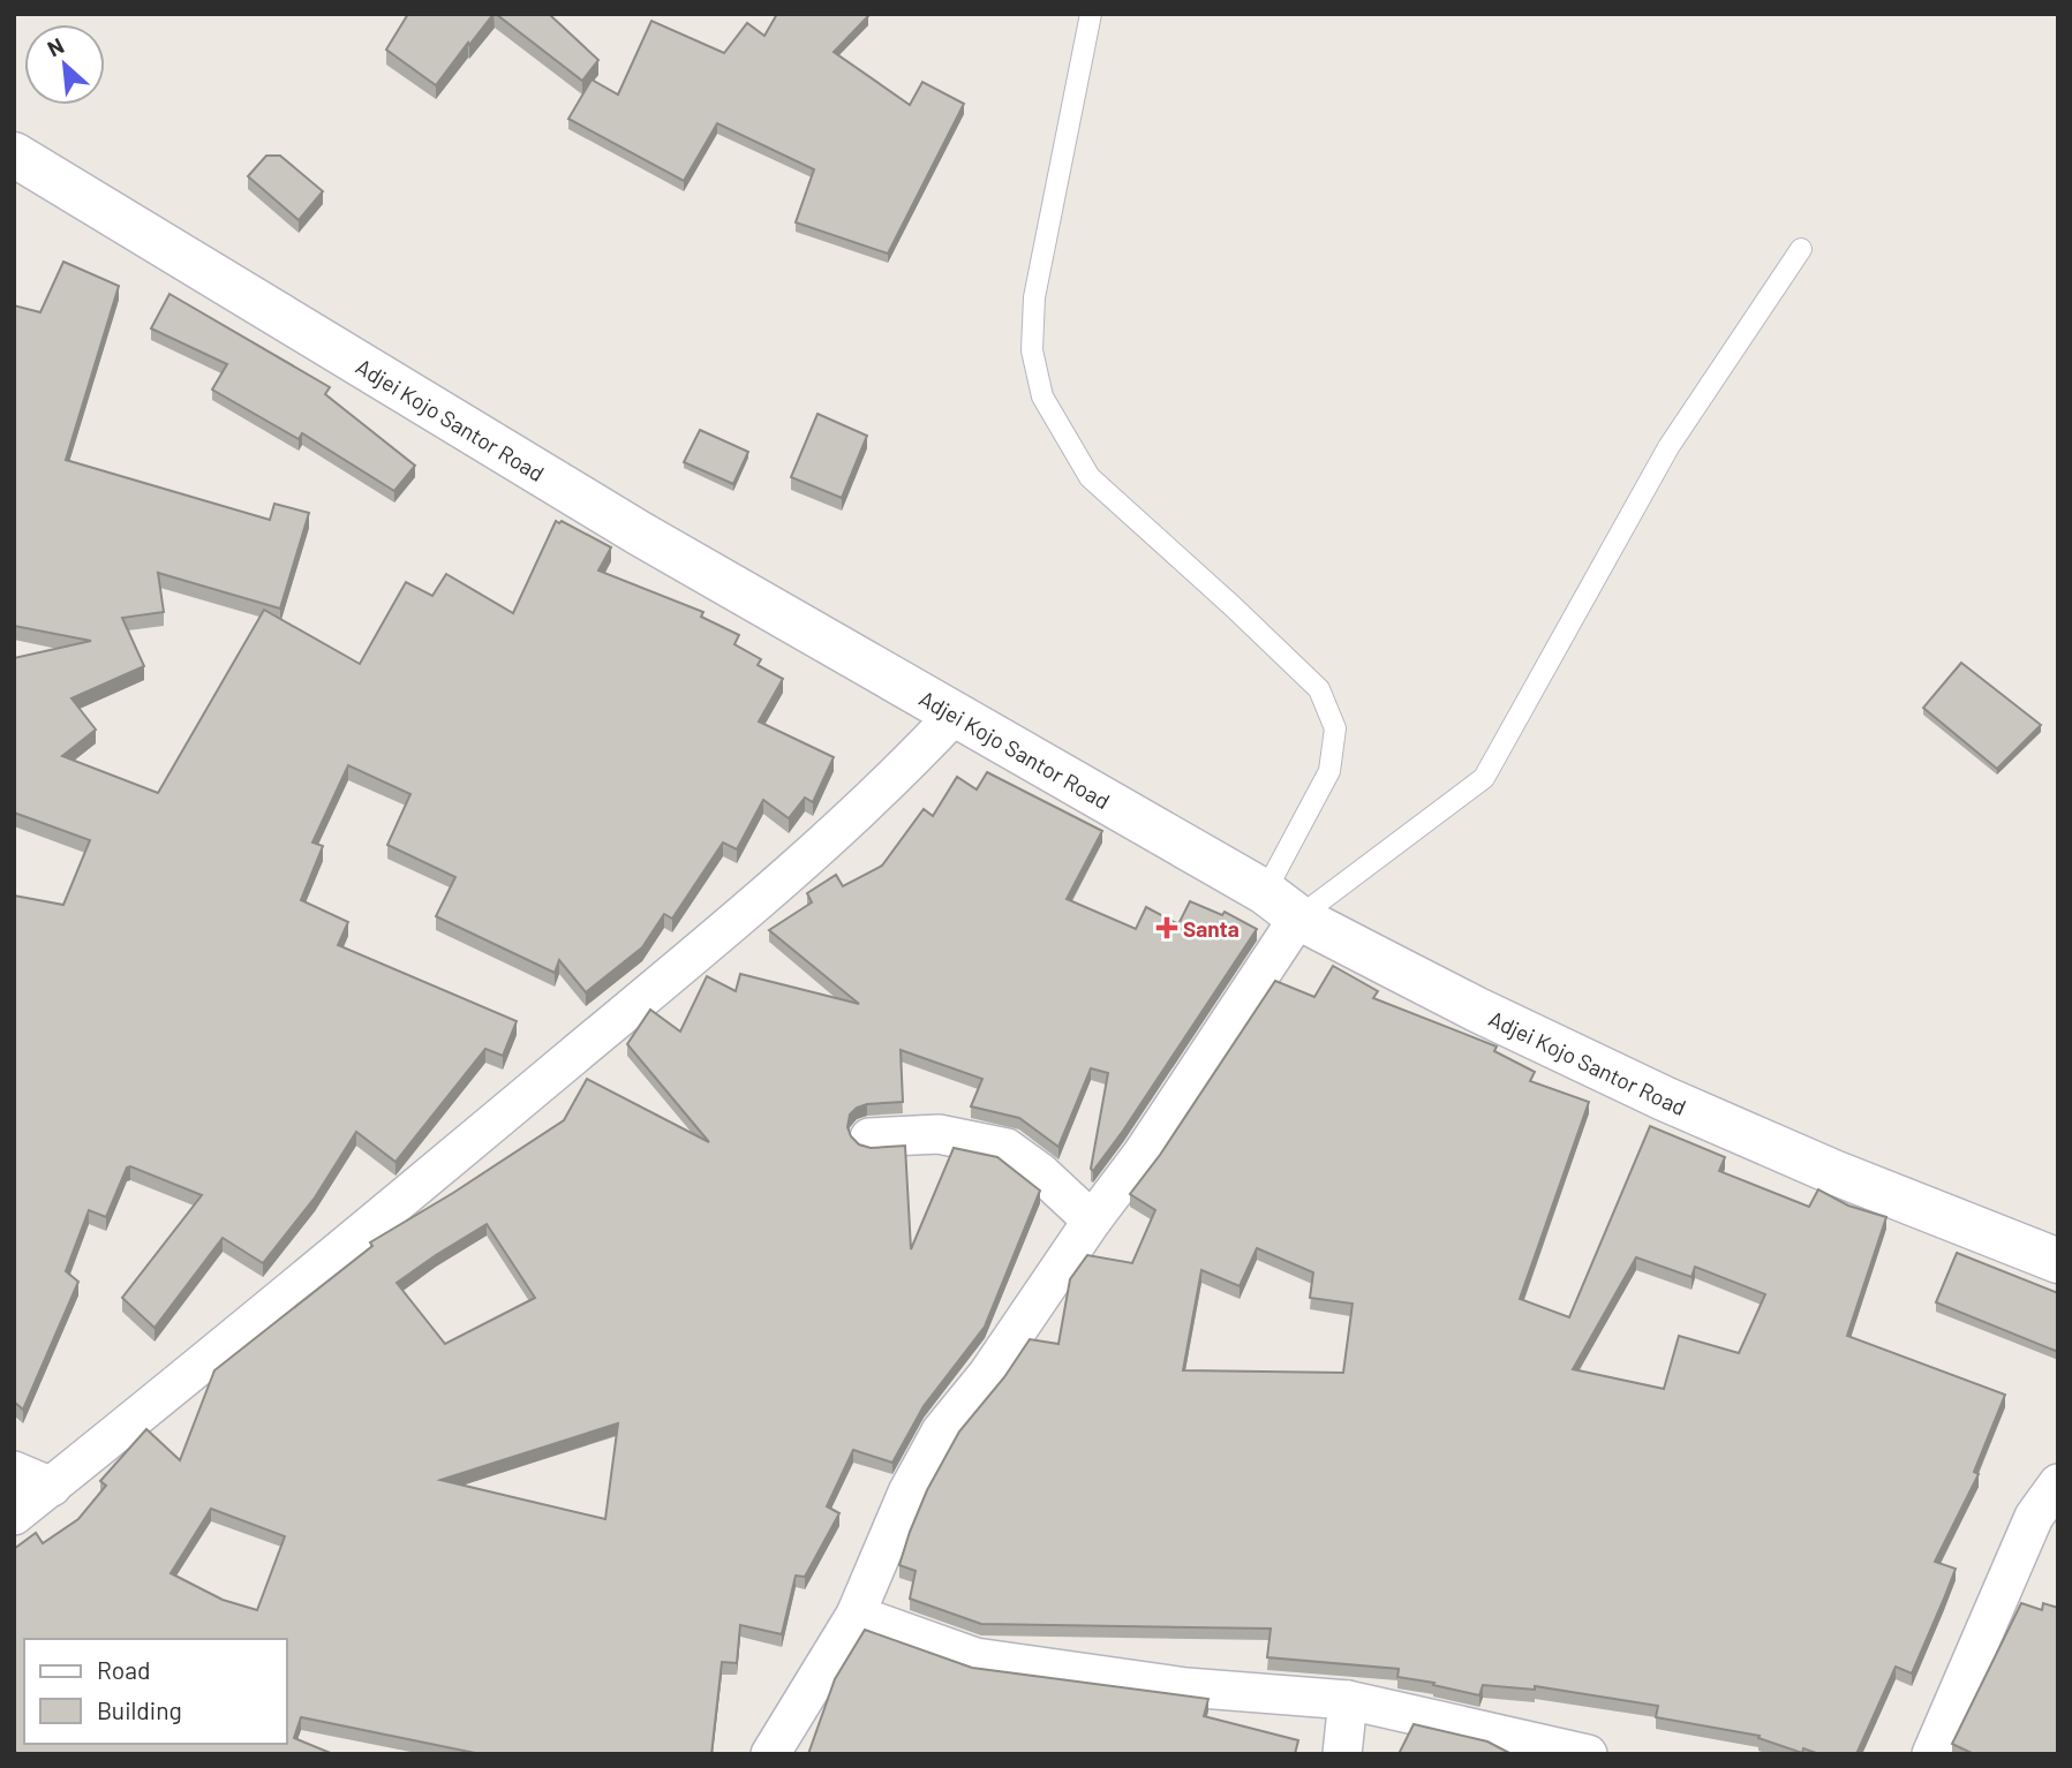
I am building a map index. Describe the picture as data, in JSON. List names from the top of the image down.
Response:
{
  "streets": {
    "street": ["Adjei Kojo Santor Road"]
  },
  "places": {
    "health": ["Santa"]
  },
  "legend": ["Road", "Building"],
  "north": "top left"
}
